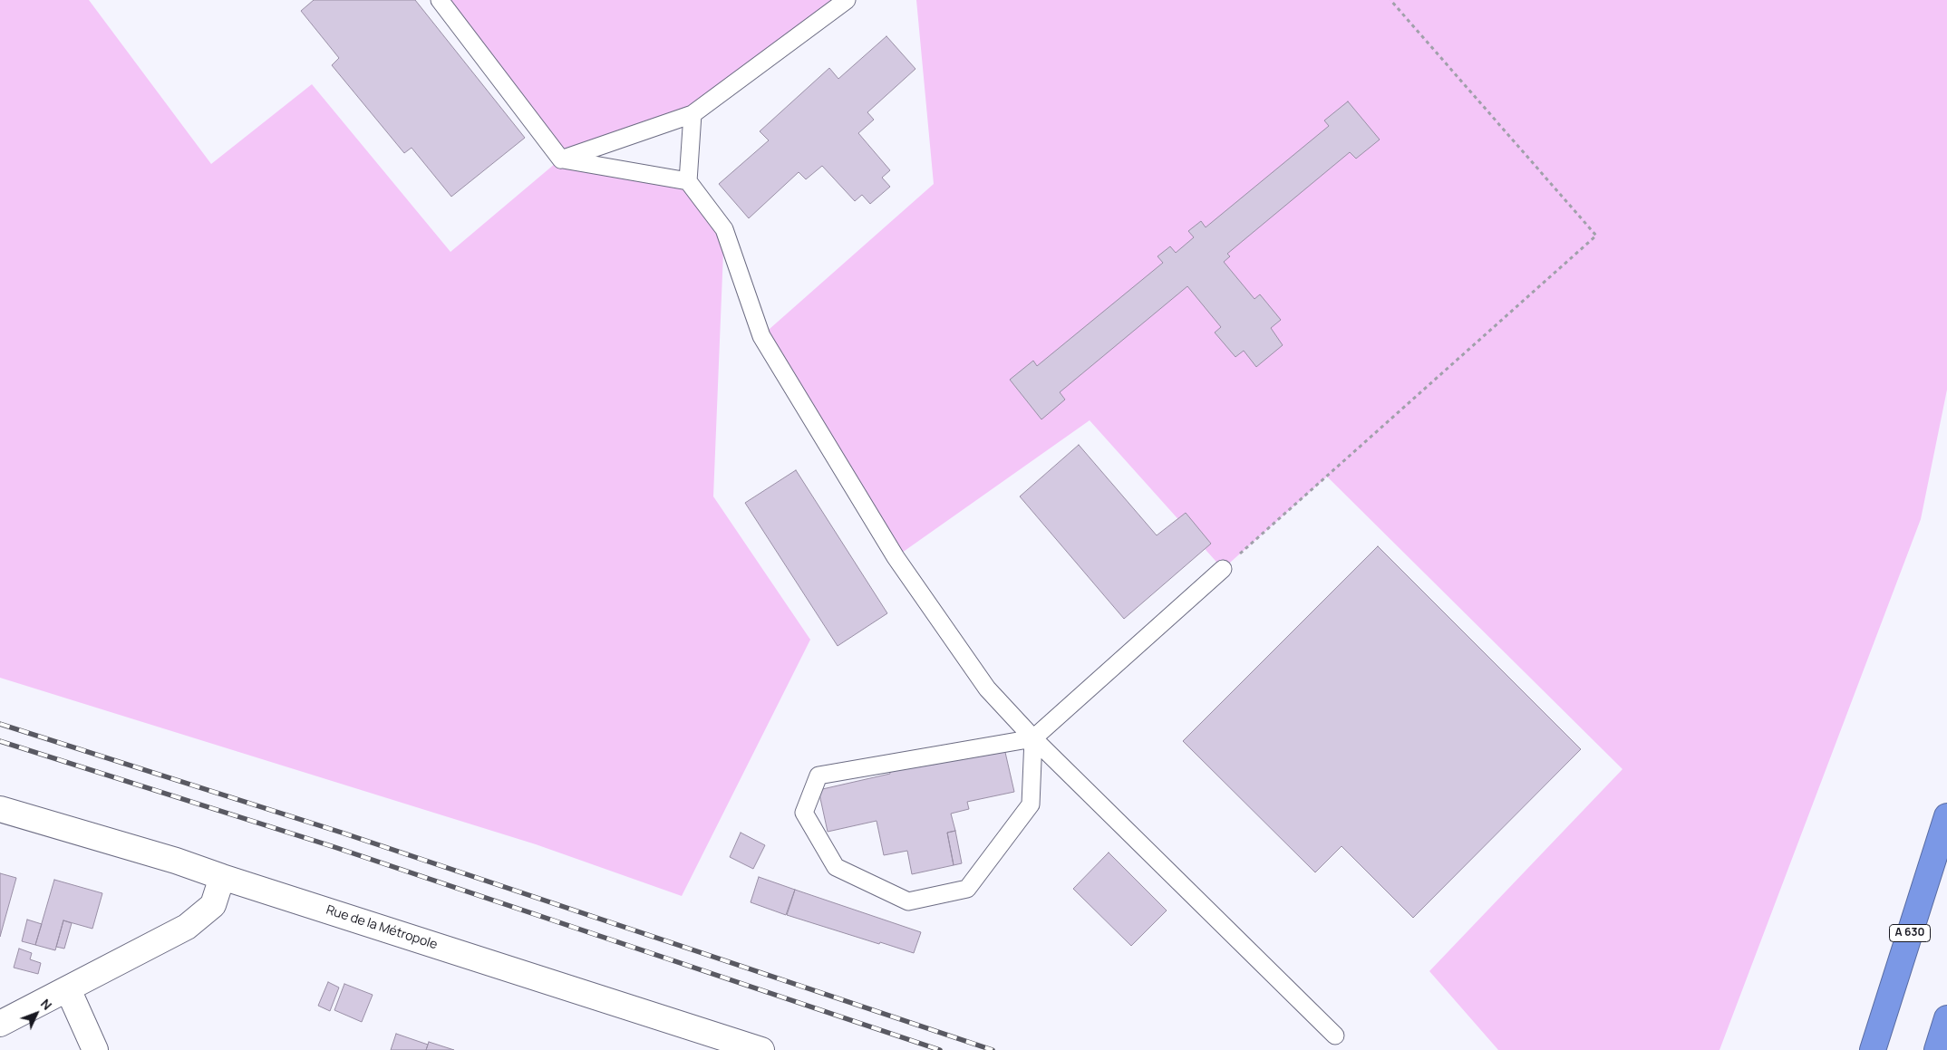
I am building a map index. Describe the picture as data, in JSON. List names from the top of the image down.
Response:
{
  "streets": {
    "highway": ["A 630"],
    "street": ["Rue de la Métropole"]
  },
  "north": "top right"
}
